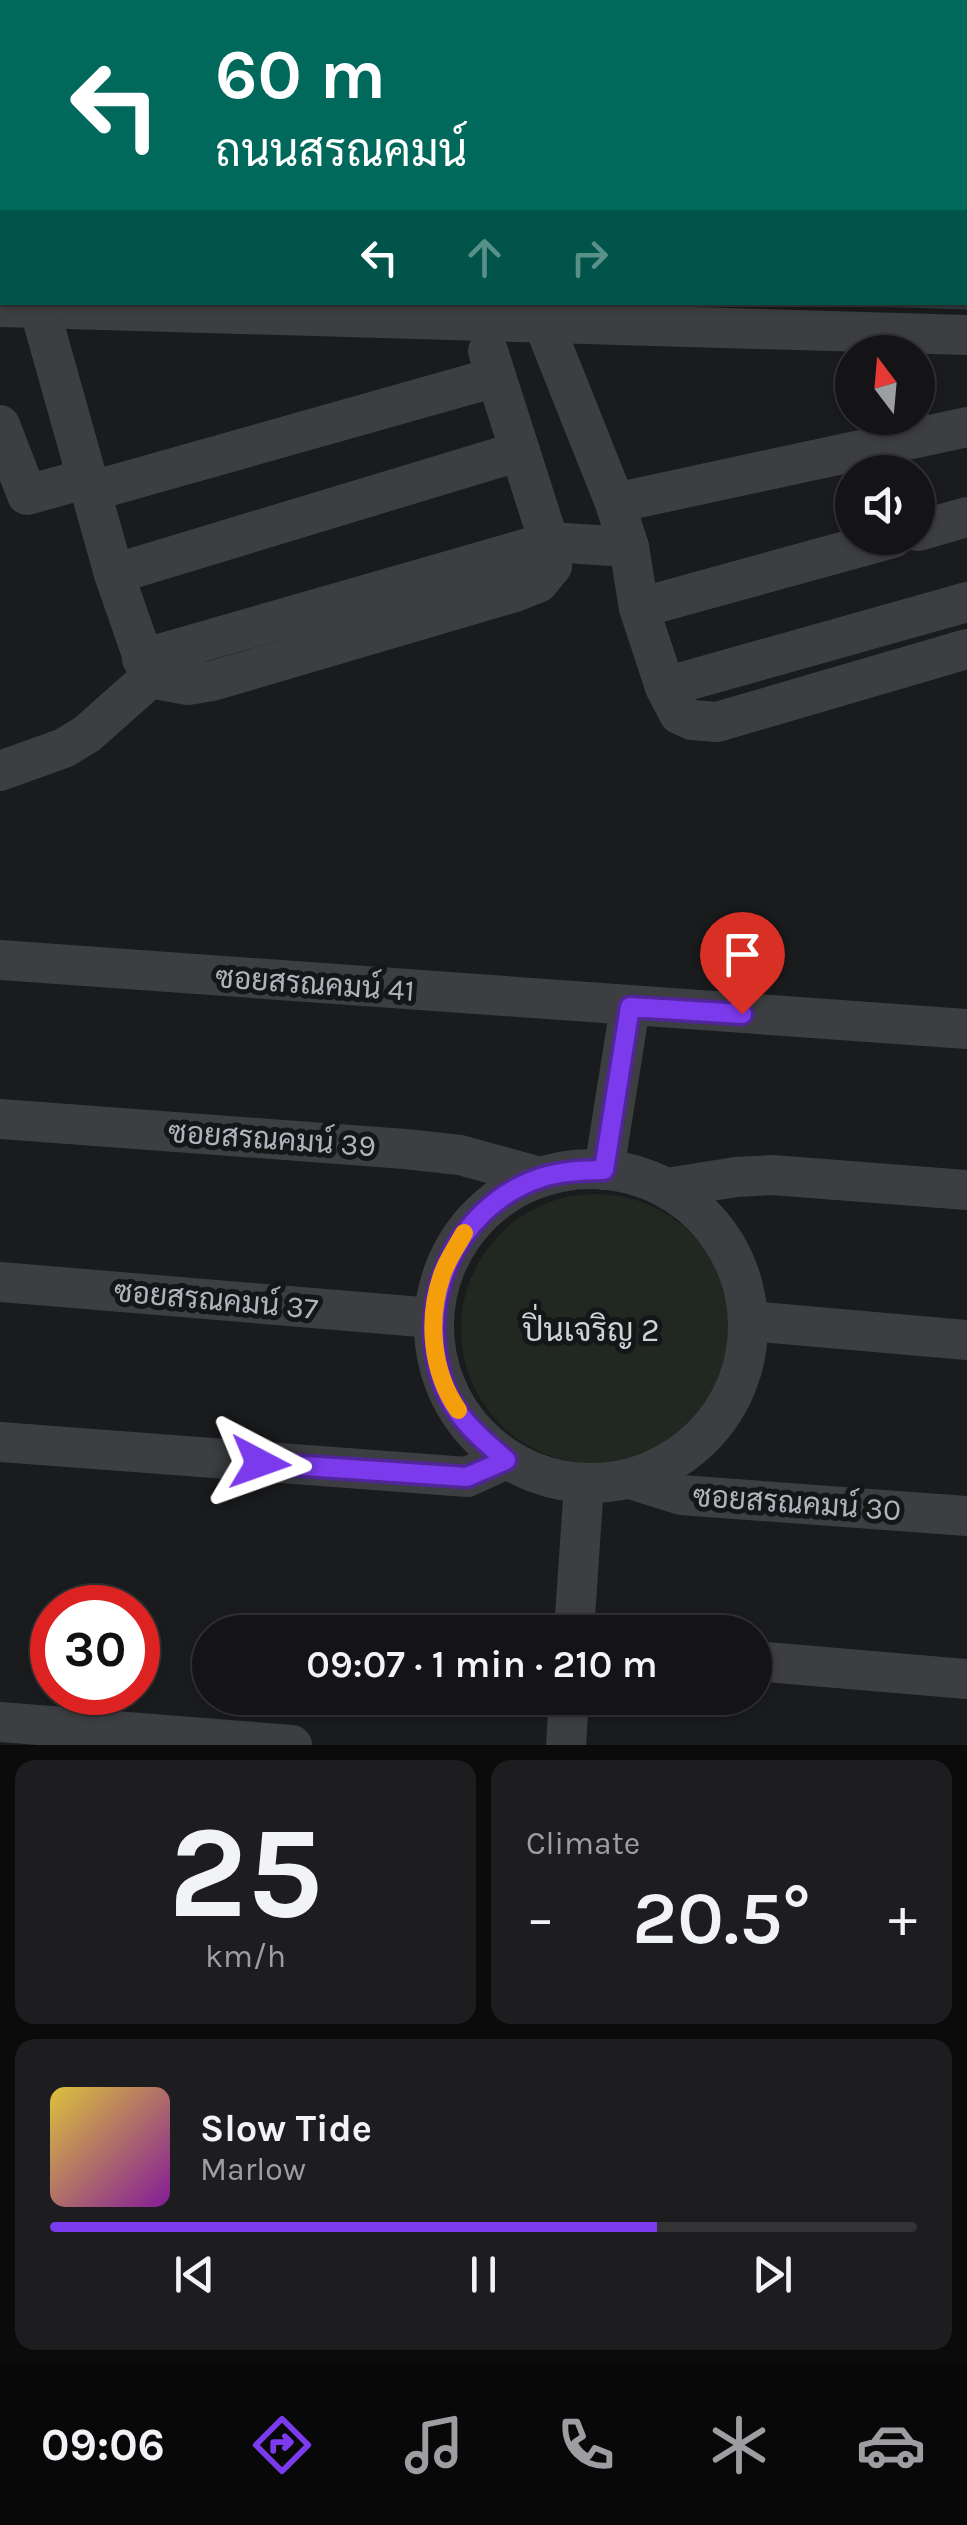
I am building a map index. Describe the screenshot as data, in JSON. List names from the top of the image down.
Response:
{
  "streets": {
    "street": [
      "ซอยสรณคมน์ 41",
      "ซอยสรณคมน์ 39",
      "ซอยสรณคมน์ 37",
      "ซอยสรณคมน์ 30"
    ]
  },
  "crossings": [
    ["ซอยสรณคมน์ 39", "ซอยสรณคมน์ 37"],
    ["ซอยสรณคมน์ 39", "ซอยสรณคมน์ 30"],
    ["ซอยสรณคมน์ 37", "ซอยสรณคมน์ 30"]
  ],
  "districts": ["ปิ่นเจริญ 2"],
  "north": "top",
  "page": {
    "turn": ["60 m", "ถนนสรณคมน์"],
    "limit": "30",
    "trip": "09:07 · 1 min · 210 m",
    "tile": [
      ["25", "km/h"],
      "Climate"
    ],
    "heat": ["−", "20.5°", "+"],
    "song": ["Slow Tide", "Marlow"],
    "tabs": "09:06"
  }
}
